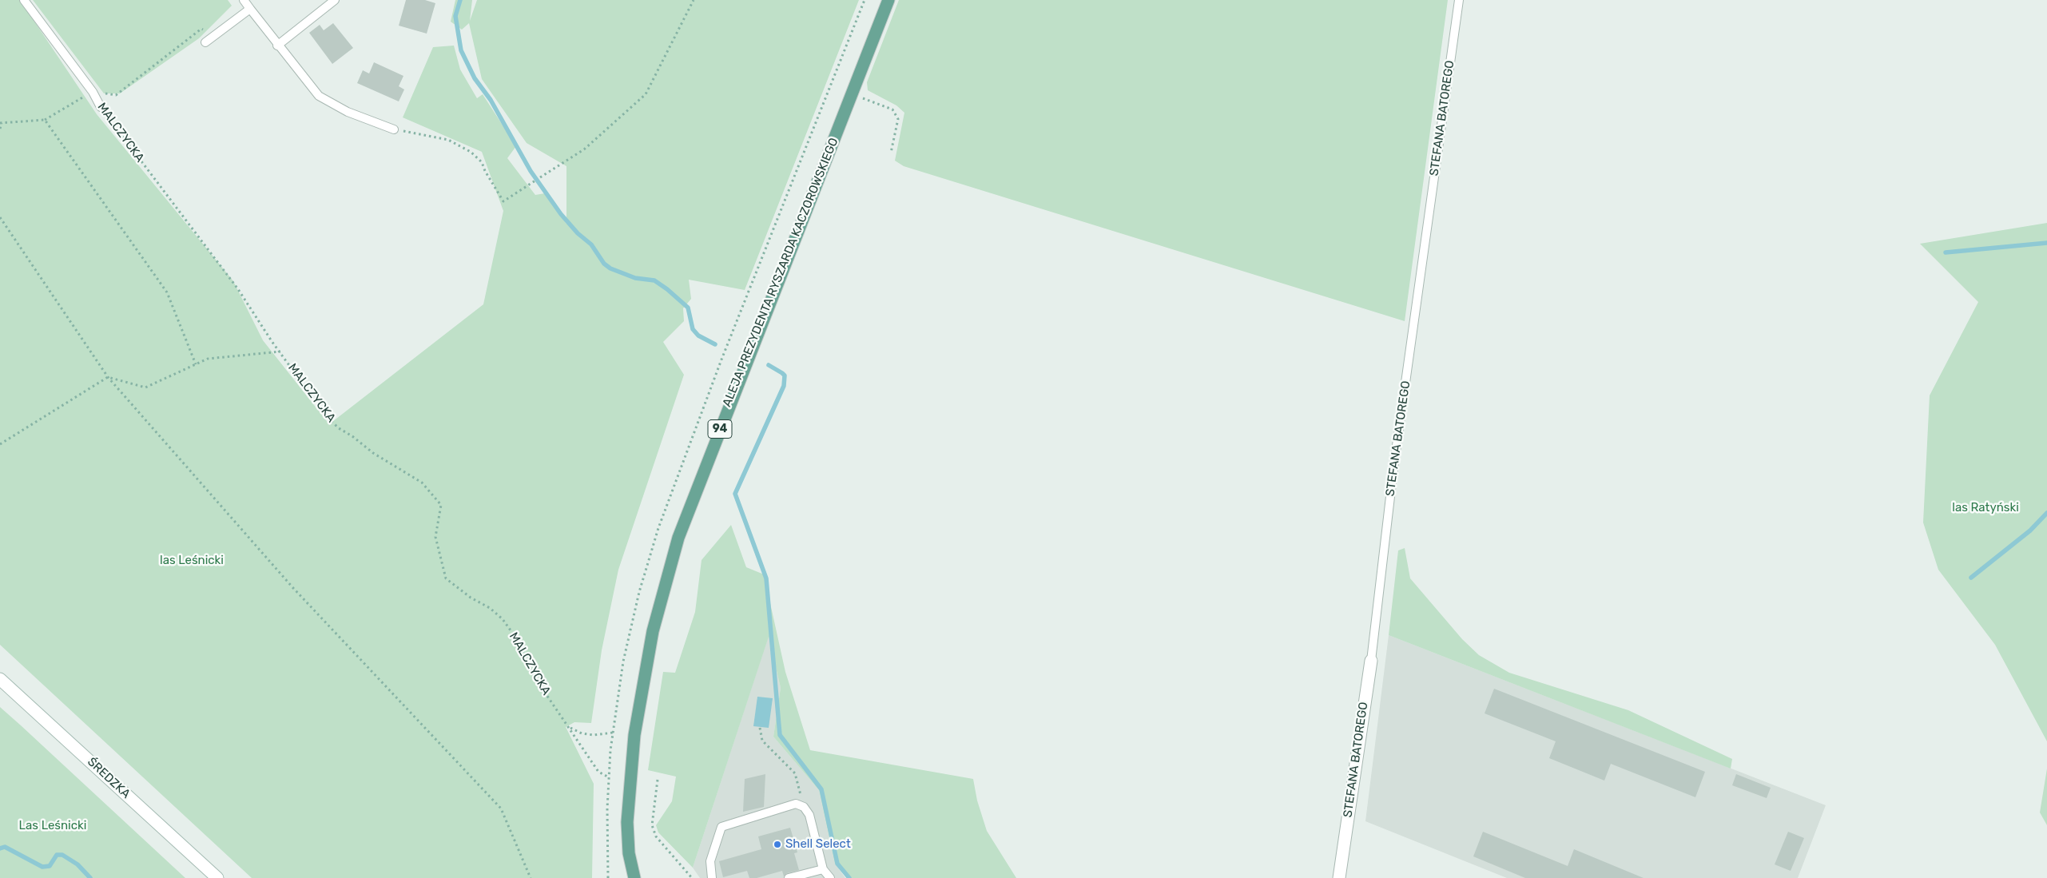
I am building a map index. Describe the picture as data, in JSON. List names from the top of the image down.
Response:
{
  "streets": {
    "main road": [
      "STEFANA BATOREGO",
      "ALEJA PREZYDENTA RYSZARDA KACZOROWSKIEGO",
      "94",
      "ŚREDZKA"
    ],
    "lane": ["MALCZYCKA"]
  },
  "parks": ["las Ratyński", "las Leśnicki", "Las Leśnicki"],
  "places": ["Shell Select"]
}
